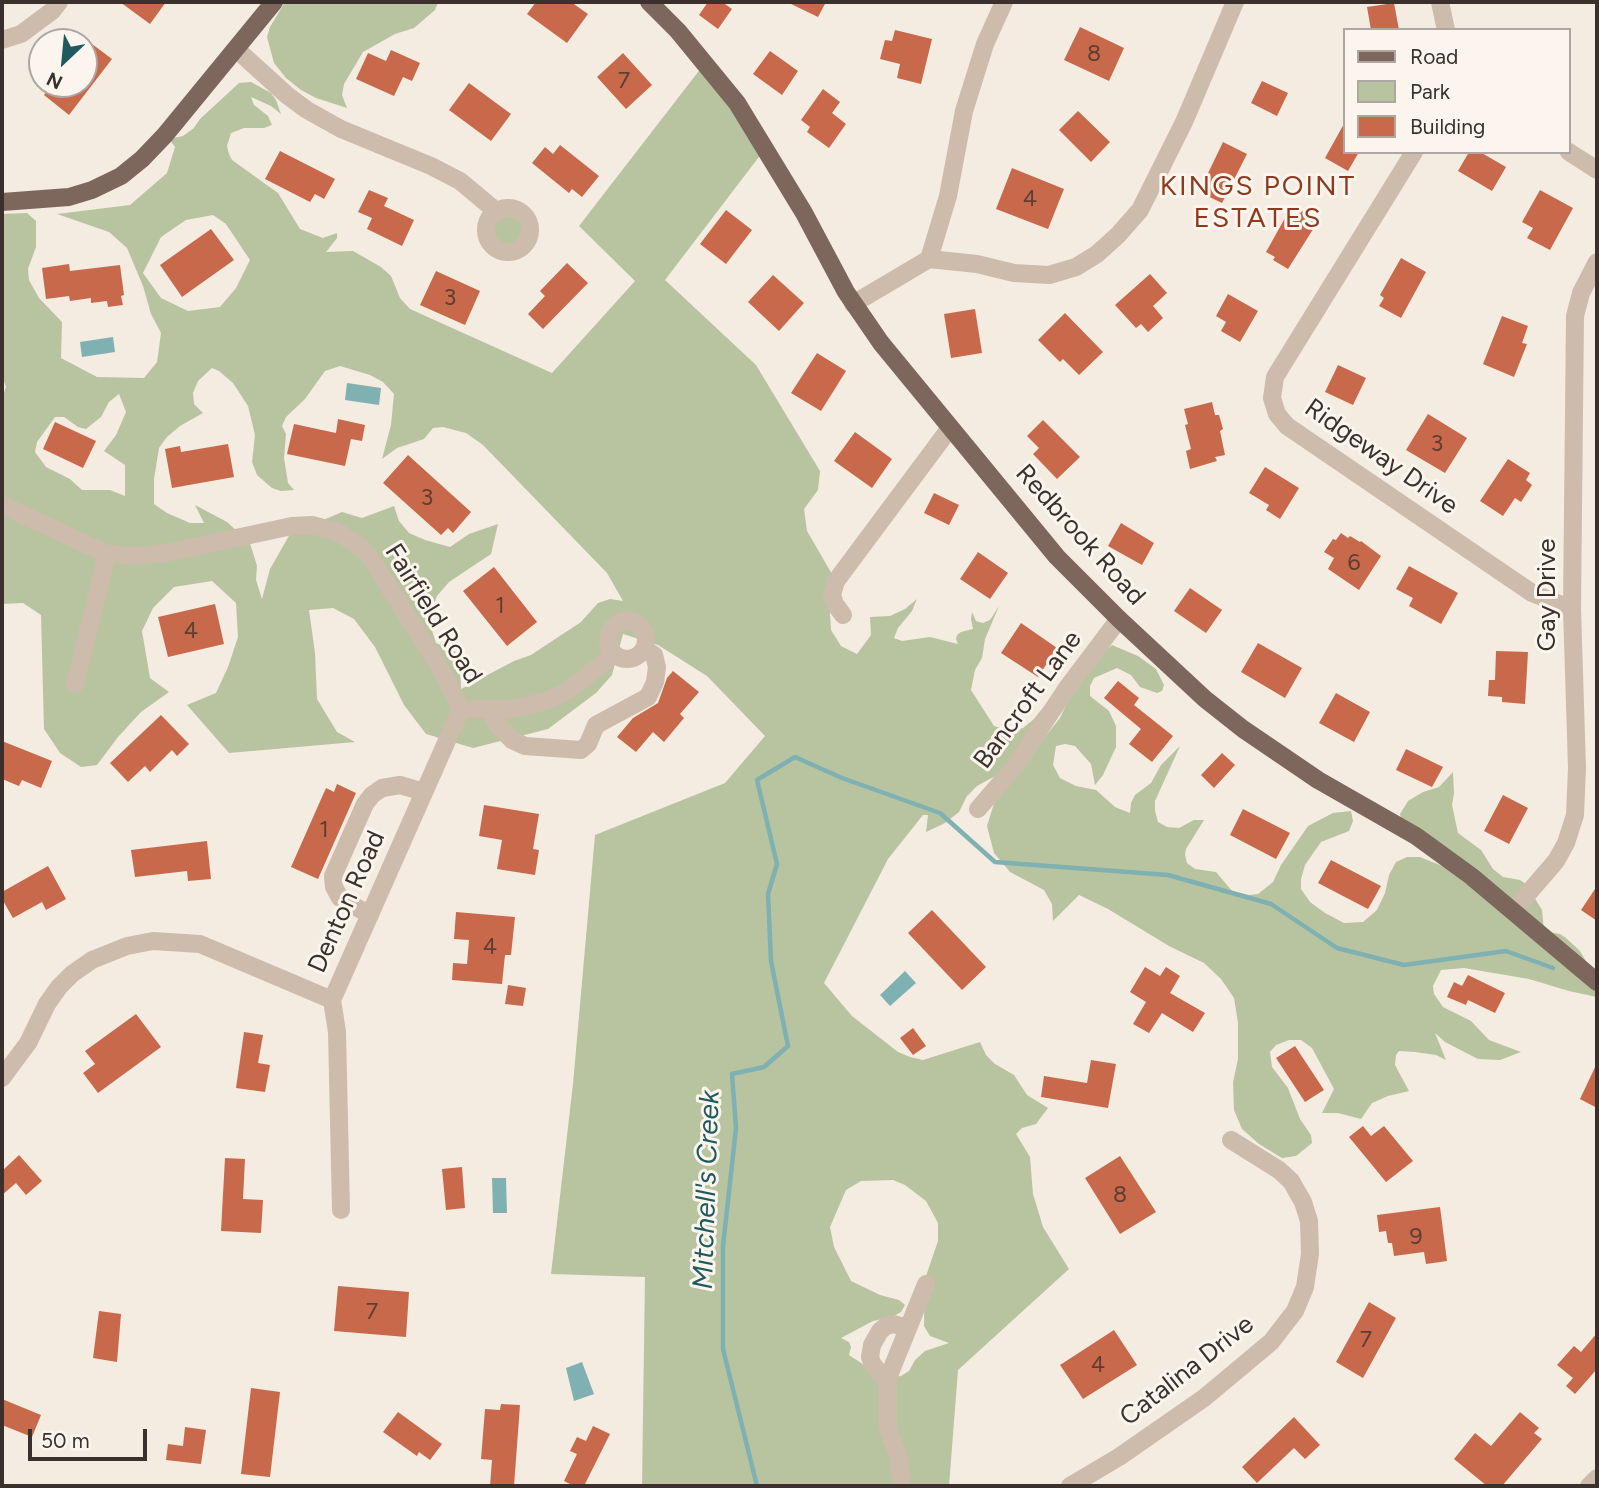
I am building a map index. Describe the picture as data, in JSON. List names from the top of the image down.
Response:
{
  "streets": {
    "main road": ["Redbrook Road"],
    "street": [
      "Ridgeway Drive",
      "Gay Drive",
      "Fairfield Road",
      "Bancroft Lane",
      "Denton Road",
      "Catalina Drive"
    ]
  },
  "crossings": [
    ["Ridgeway Drive", "Gay Drive"],
    ["Redbrook Road", "Gay Drive"],
    ["Redbrook Road", "Bancroft Lane"],
    ["Fairfield Road", "Denton Road"]
  ],
  "districts": ["KINGS POINT ESTATES"],
  "water": ["Mitchell's Creek"],
  "house_numbers": [
    "8",
    "7",
    "4",
    "3",
    "3",
    "3",
    "6",
    "1",
    "4",
    "1",
    "4",
    "8",
    "9",
    "7",
    "7",
    "4"
  ],
  "legend": ["Road", "Park", "Building"],
  "scale_bar": "50 m",
  "north": "bottom left"
}
